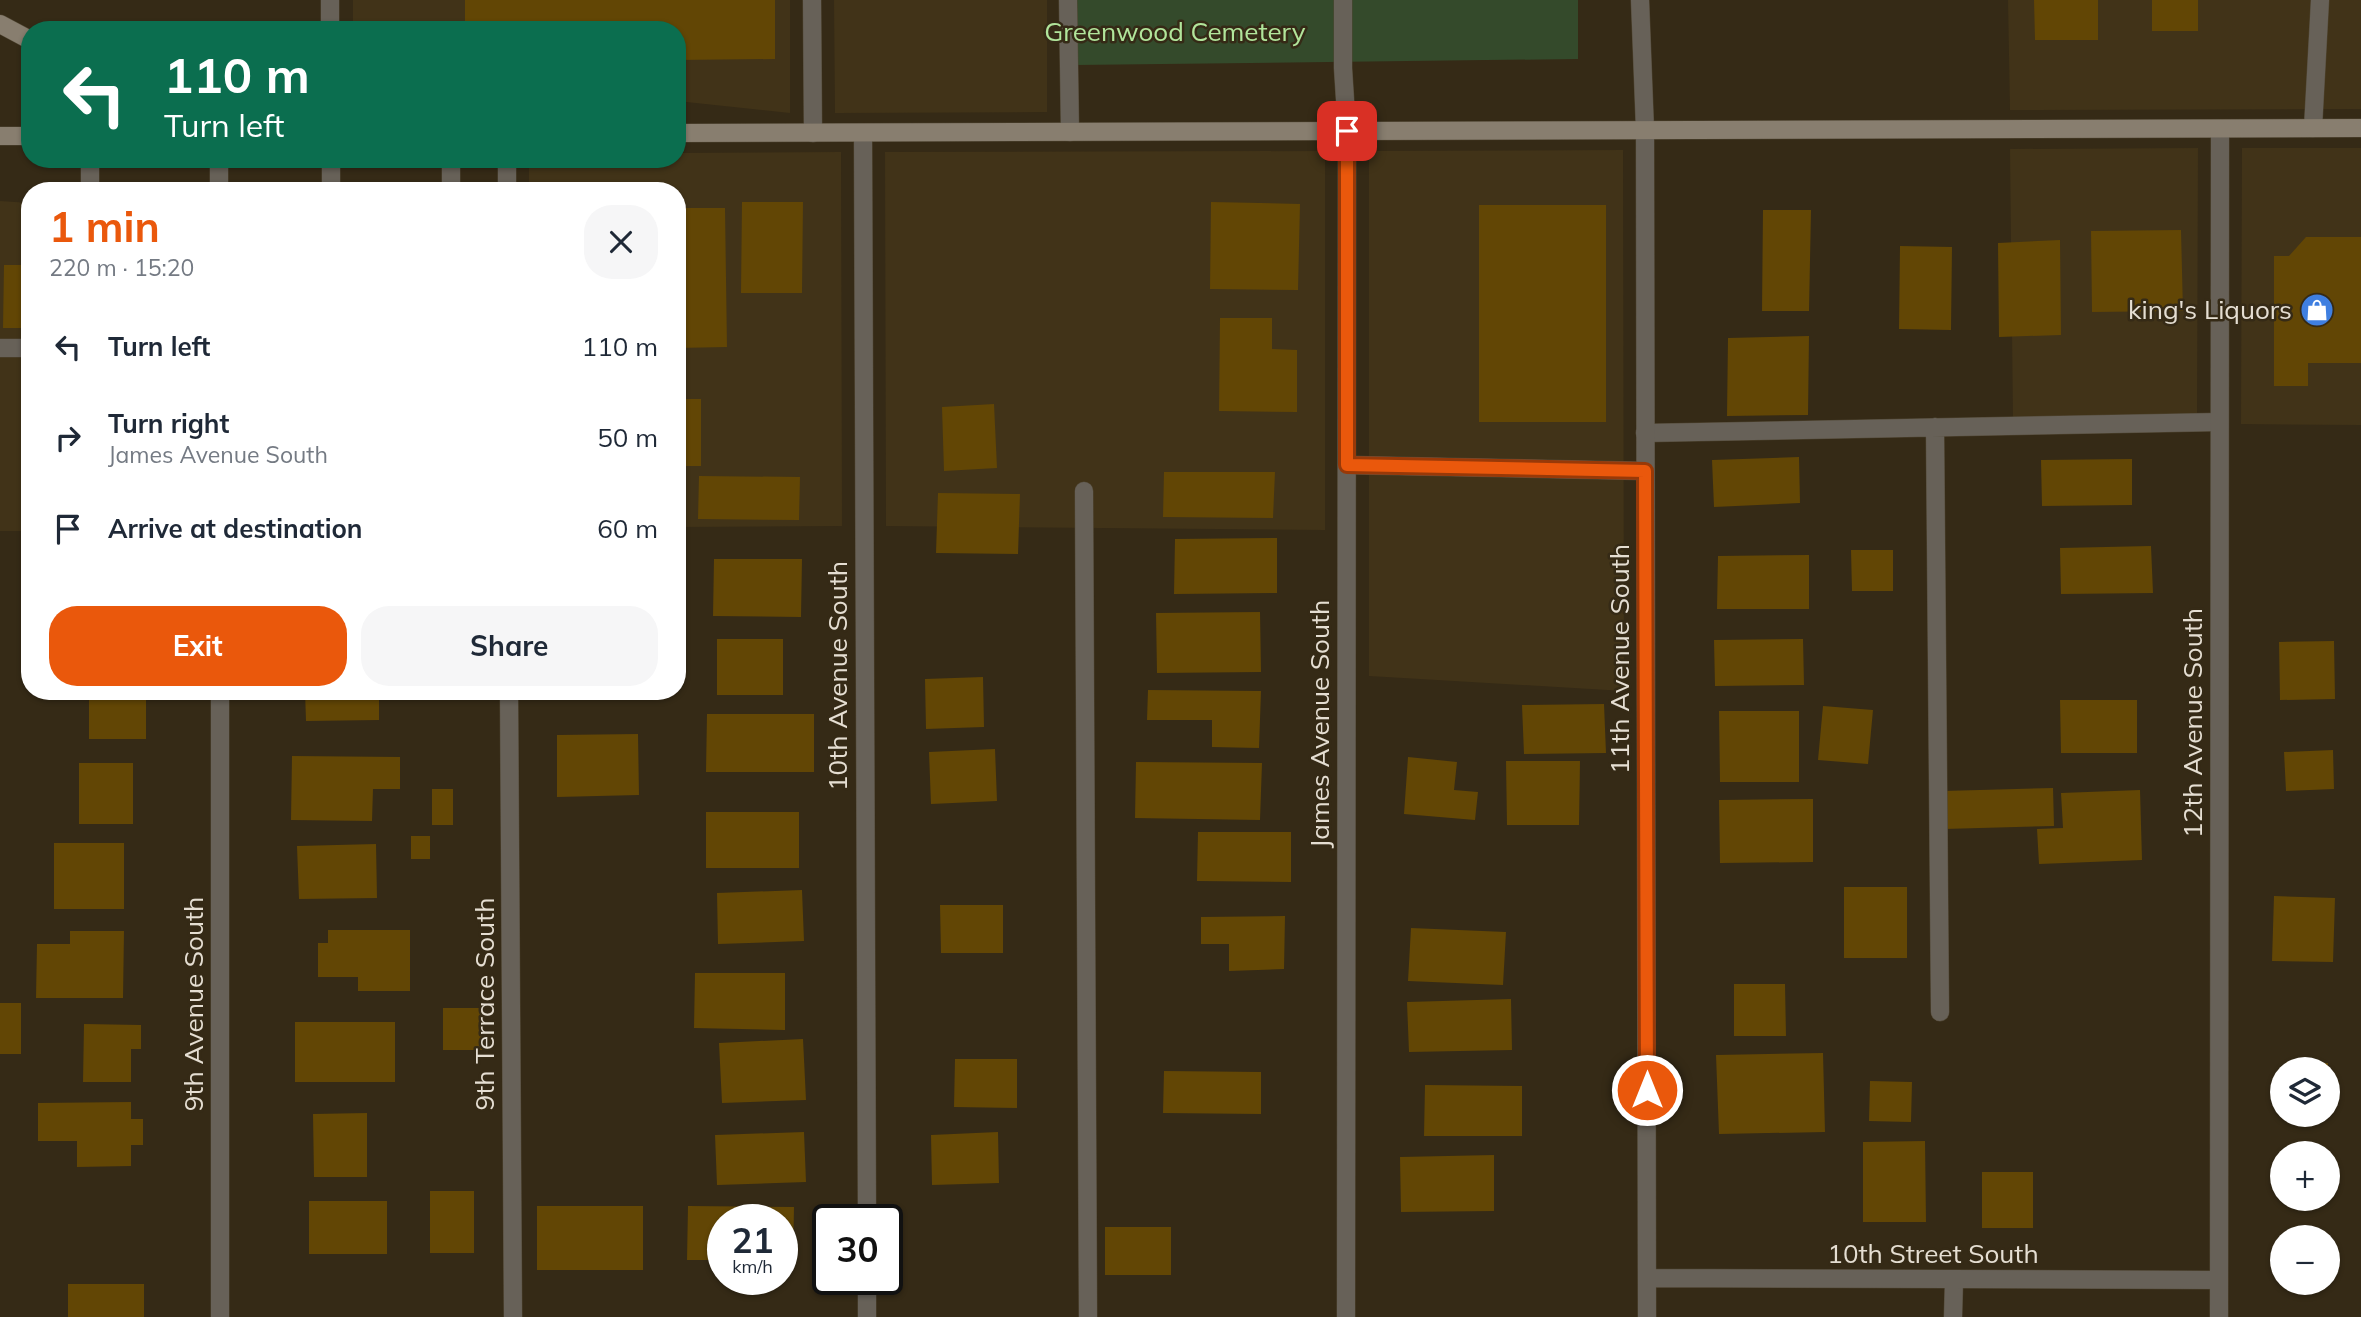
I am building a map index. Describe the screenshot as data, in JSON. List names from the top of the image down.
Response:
{
  "streets": {
    "street": [
      "11th Avenue South",
      "10th Avenue South",
      "12th Avenue South",
      "James Avenue South",
      "9th Avenue South",
      "9th Terrace South",
      "10th Street South"
    ]
  },
  "crossings": [
    ["11th Avenue South", "10th Street South"],
    ["12th Avenue South", "10th Street South"]
  ],
  "parks": ["Greenwood Cemetery"],
  "places": {
    "shop": ["king's Liquors"]
  },
  "page": {
    "turn": ["110 m", "Turn left"],
    "heading": ["1 min", "220 m · 15:20"],
    "list": [
      {
        "name": "Turn left",
        "value": "110 m"
      },
      {
        "name": "Turn right",
        "note": "James Avenue South",
        "value": "50 m"
      },
      {
        "name": "Arrive at destination",
        "value": "60 m"
      }
    ],
    "buttons": ["Exit", "Share"],
    "map_buttons": ["+", "−"],
    "speed": "21 km/h",
    "limit": "30"
  }
}
